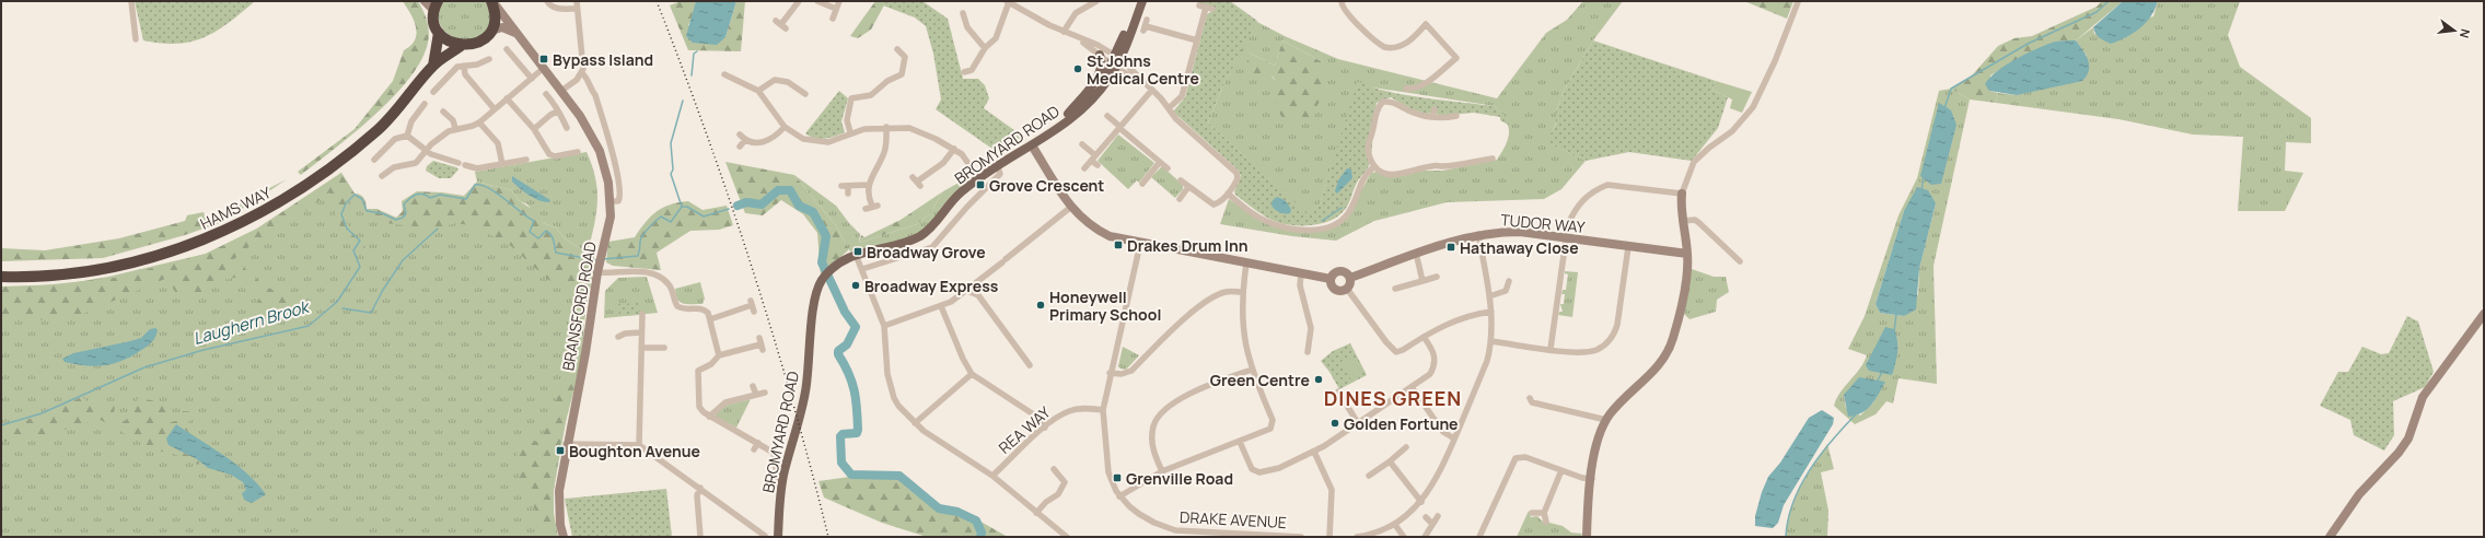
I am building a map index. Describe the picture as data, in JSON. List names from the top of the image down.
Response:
{
  "streets": {
    "highway": ["HAMS WAY"],
    "main road": ["BROMYARD ROAD"],
    "street": [
      "TUDOR WAY",
      "BRANSFORD ROAD",
      "REA WAY",
      "DRAKE AVENUE"
    ]
  },
  "crossings": [
    ["BROMYARD ROAD", "TUDOR WAY"],
    ["TUDOR WAY", "DRAKE AVENUE"],
    ["REA WAY", "DRAKE AVENUE"]
  ],
  "districts": ["DINES GREEN"],
  "water": ["Laughern Brook"],
  "places": {
    "transit": [
      "Bypass Island",
      "Grove Crescent",
      "Drakes Drum Inn",
      "Hathaway Close",
      "Broadway Grove",
      "Boughton Avenue",
      "Grenville Road"
    ],
    "other": [
      "St Johns Medical Centre",
      "Broadway Express",
      "Honeywell Primary School",
      "Green Centre",
      "Golden Fortune"
    ]
  },
  "north": "right"
}
